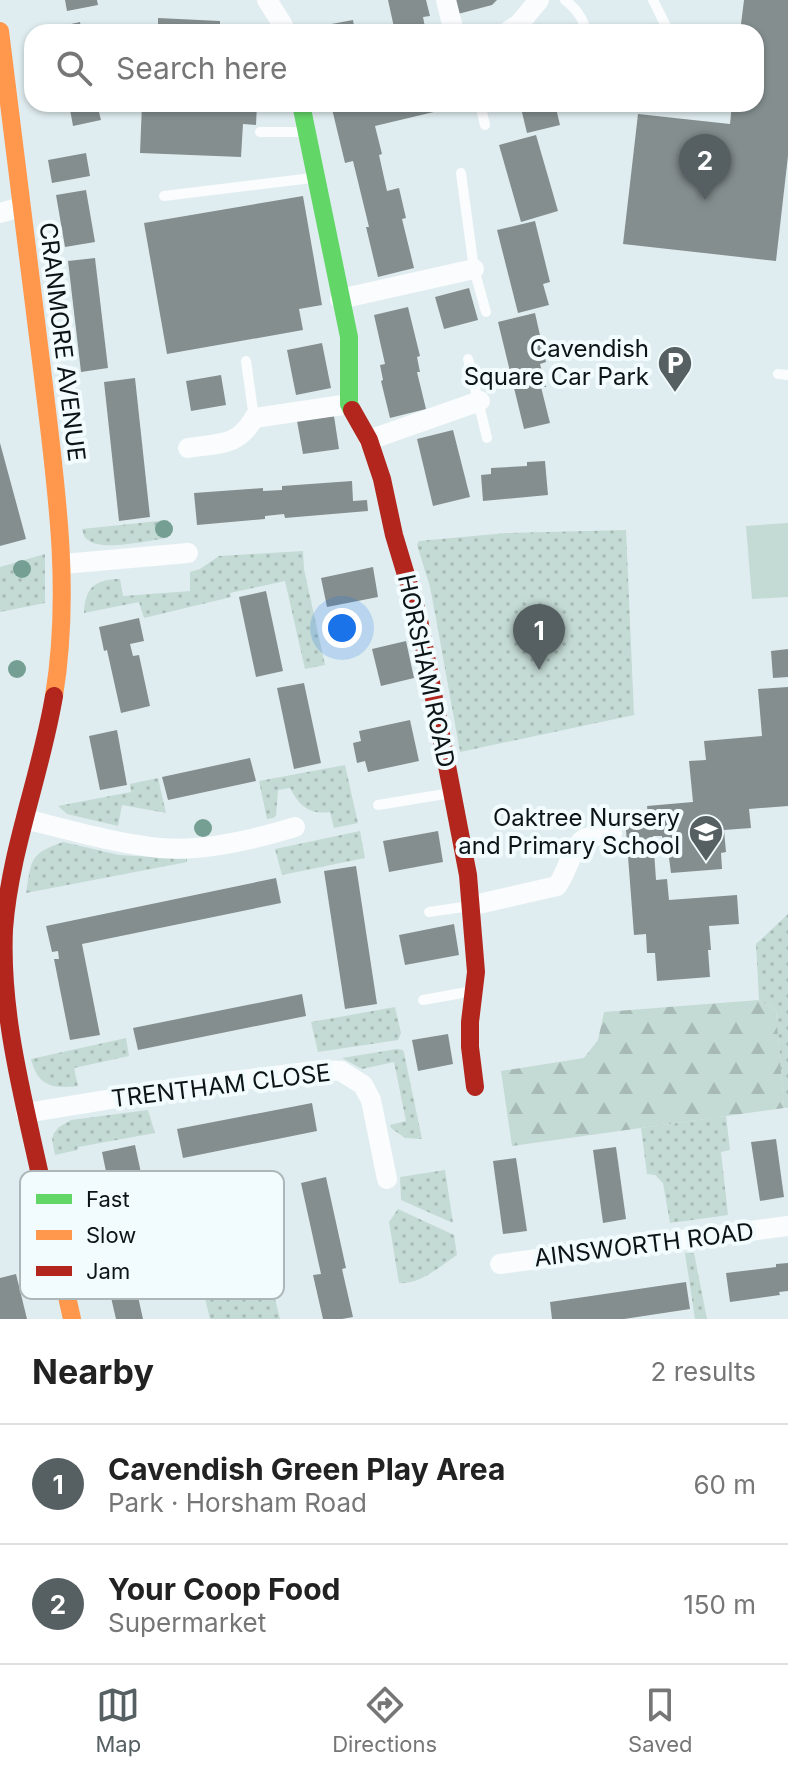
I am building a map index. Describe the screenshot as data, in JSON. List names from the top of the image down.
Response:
{
  "streets": {
    "street": [
      "CRANMORE AVENUE",
      "HORSHAM ROAD",
      "TRENTHAM CLOSE",
      "AINSWORTH ROAD"
    ]
  },
  "crossings": [
    ["CRANMORE AVENUE", "TRENTHAM CLOSE"]
  ],
  "places": {
    "parking": ["Cavendish Square Car Park"],
    "school or university": ["Oaktree Nursery and Primary School"]
  },
  "legend": ["Fast", "Slow", "Jam"],
  "page": {
    "search": "Search here",
    "pins": ["2", "1"],
    "heading": ["Nearby", "2 results"],
    "list": [
      {
        "mark": "1",
        "name": "Cavendish Green Play Area",
        "note": "Park · Horsham Road",
        "value": "60 m"
      },
      {
        "mark": "2",
        "name": "Your Coop Food",
        "note": "Supermarket",
        "value": "150 m"
      }
    ],
    "nav": ["Map", "Directions", "Saved"]
  }
}
